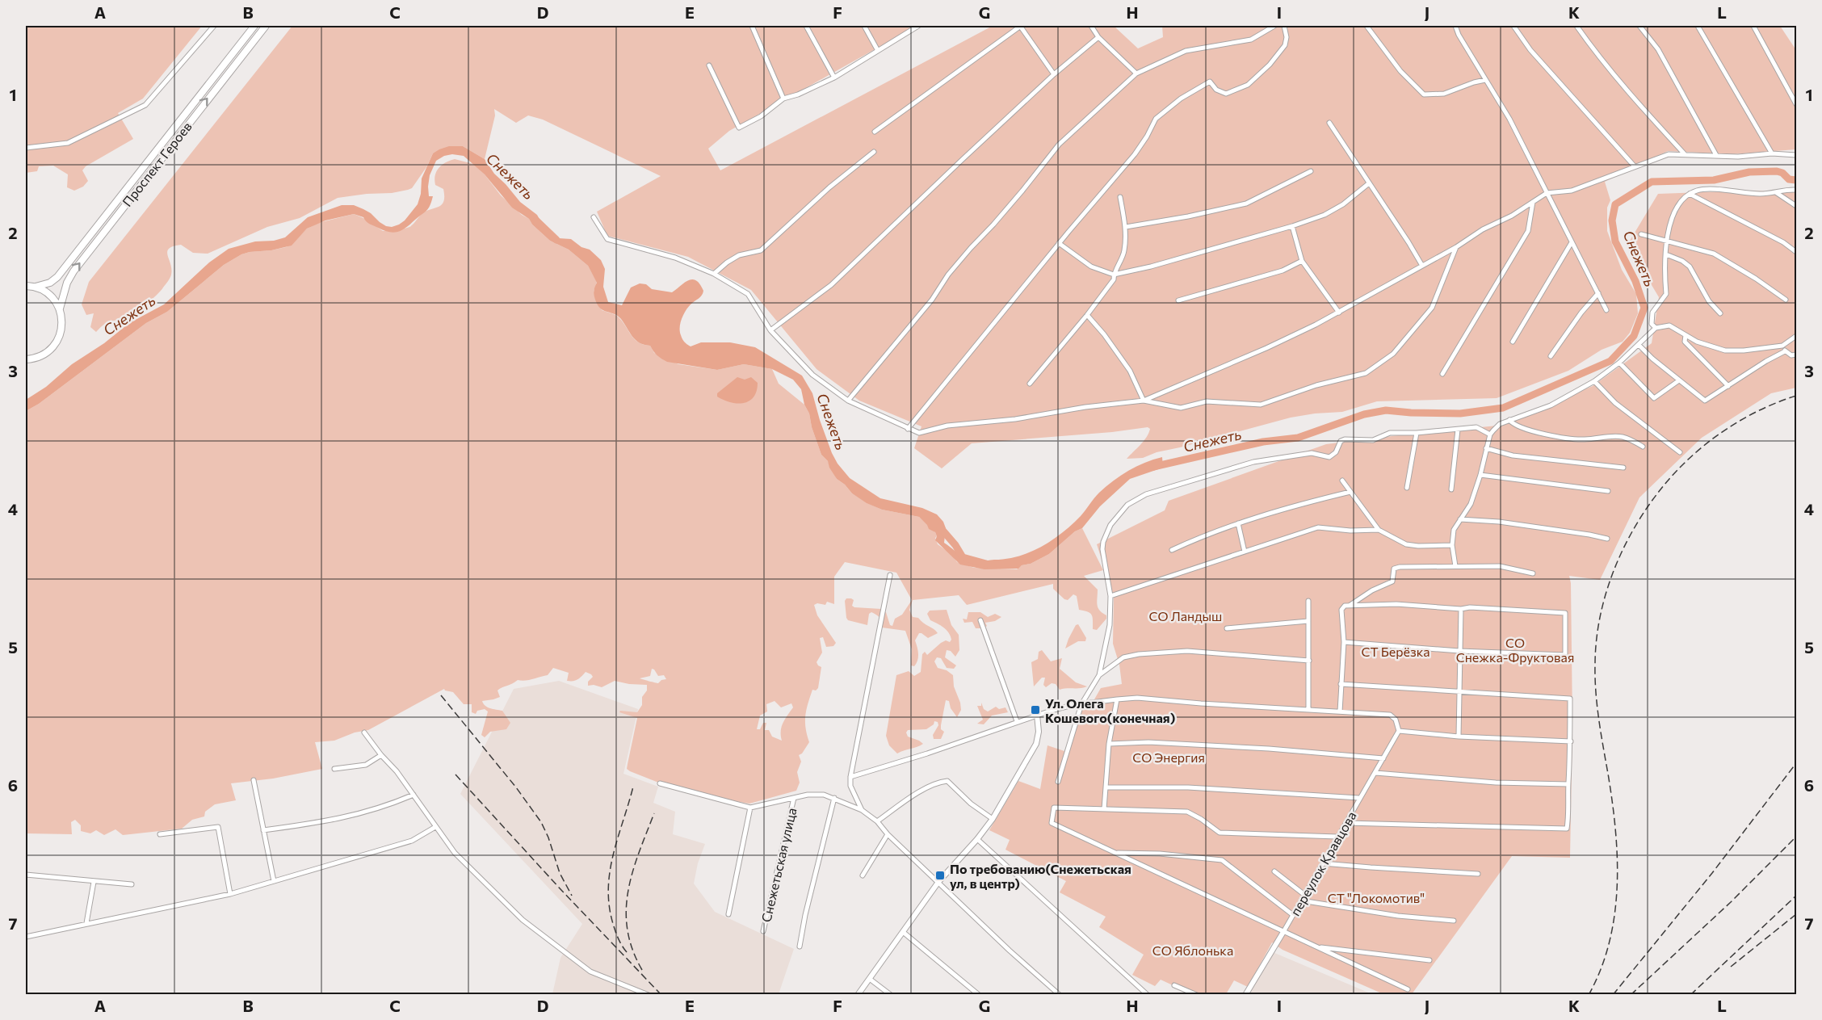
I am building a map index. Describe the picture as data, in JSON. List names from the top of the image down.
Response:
{
  "streets": {
    "main road": ["Проспект Героев"],
    "street": ["переулок Кравцова", "Снежетьская улица"]
  },
  "water": ["Снежеть"],
  "parks": [
    "СО Ландыш",
    "СО Снежка-Фруктовая",
    "СТ Берёзка",
    "СО Энергия",
    "СТ \"Локомотив\"",
    "СО Яблонька"
  ],
  "places": {
    "transit": ["Ул. Олега Кошевого(конечная)", "По требованию(Снежетьская ул, в центр)"]
  },
  "grid": {
    "columns": [
      "A",
      "B",
      "C",
      "D",
      "E",
      "F",
      "G",
      "H",
      "I",
      "J",
      "K",
      "L"
    ],
    "rows": [
      "1",
      "2",
      "3",
      "4",
      "5",
      "6",
      "7"
    ]
  }
}
